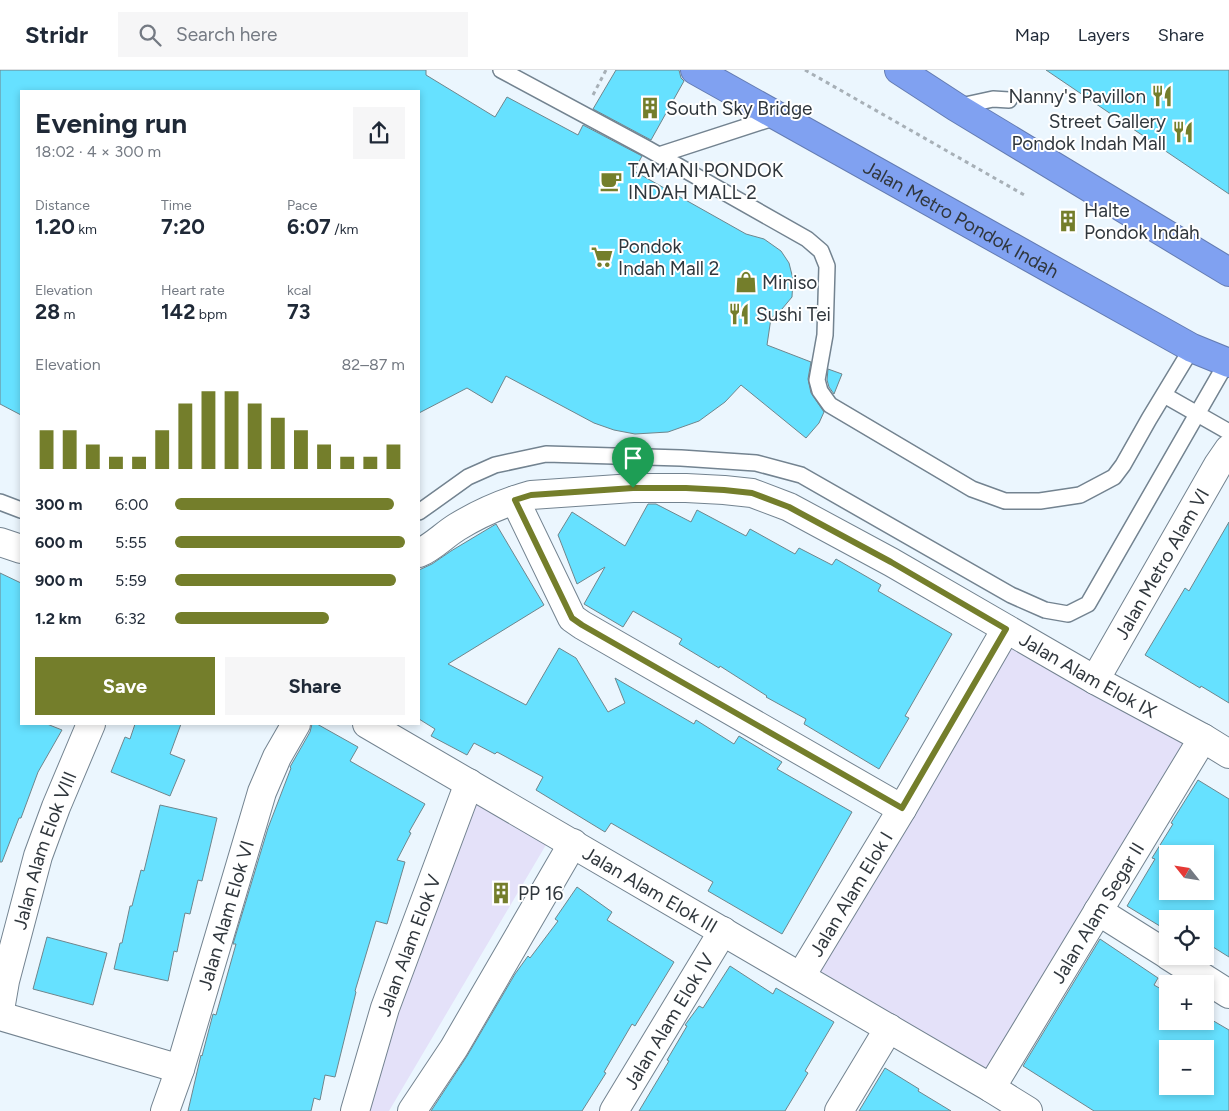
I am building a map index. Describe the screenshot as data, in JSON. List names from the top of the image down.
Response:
{
  "streets": {
    "highway": ["Jalan Metro Pondok Indah"],
    "street": [
      "Jalan Metro Alam VI",
      "Jalan Alam Elok IX",
      "Jalan Alam Elok VIII",
      "Jalan Alam Elok III",
      "Jalan Alam Elok I",
      "Jalan Alam Segar II",
      "Jalan Alam Elok VI",
      "Jalan Alam Elok V",
      "Jalan Alam Elok IV"
    ]
  },
  "crossings": [
    ["Jalan Metro Alam VI", "Jalan Alam Elok IX"],
    ["Jalan Alam Elok IX", "Jalan Alam Elok I"],
    ["Jalan Alam Elok IX", "Jalan Alam Segar II"],
    ["Jalan Alam Elok III", "Jalan Alam Elok I"],
    ["Jalan Alam Elok III", "Jalan Alam Segar II"],
    ["Jalan Alam Elok III", "Jalan Alam Elok V"],
    ["Jalan Alam Elok III", "Jalan Alam Elok IV"]
  ],
  "places": {
    "restaurant": ["Nanny's Pavillon", "Street Gallery Pondok Indah Mall", "Sushi Tei"],
    "building": ["South Sky Bridge", "Halte Pondok Indah", "PP 16"],
    "cafe": ["TAMANI PONDOK INDAH MALL 2"],
    "supermarket": ["Pondok Indah Mall 2"],
    "shop": ["Miniso"]
  },
  "north": "top left",
  "page": {
    "header": "Stridr",
    "search": "Search here",
    "nav": ["Map", "Layers", "Share"],
    "heading": ["Evening run", "18:02 · 4 × 300 m"],
    "stats": [
      ["Distance", "1.20 km"],
      ["Time", "7:20"],
      ["Pace", "6:07 /km"],
      ["Elevation", "28 m"],
      ["Heart rate", "142 bpm"],
      ["kcal", "73"]
    ],
    "chart": ["Elevation", "82–87 m"],
    "list": [
      {
        "name": "300 m",
        "note": "6:00"
      },
      {
        "name": "600 m",
        "note": "5:55"
      },
      {
        "name": "900 m",
        "note": "5:59"
      },
      {
        "name": "1.2 km",
        "note": "6:32"
      }
    ],
    "buttons": ["Save", "Share"],
    "map_buttons": ["+", "−"]
  }
}
